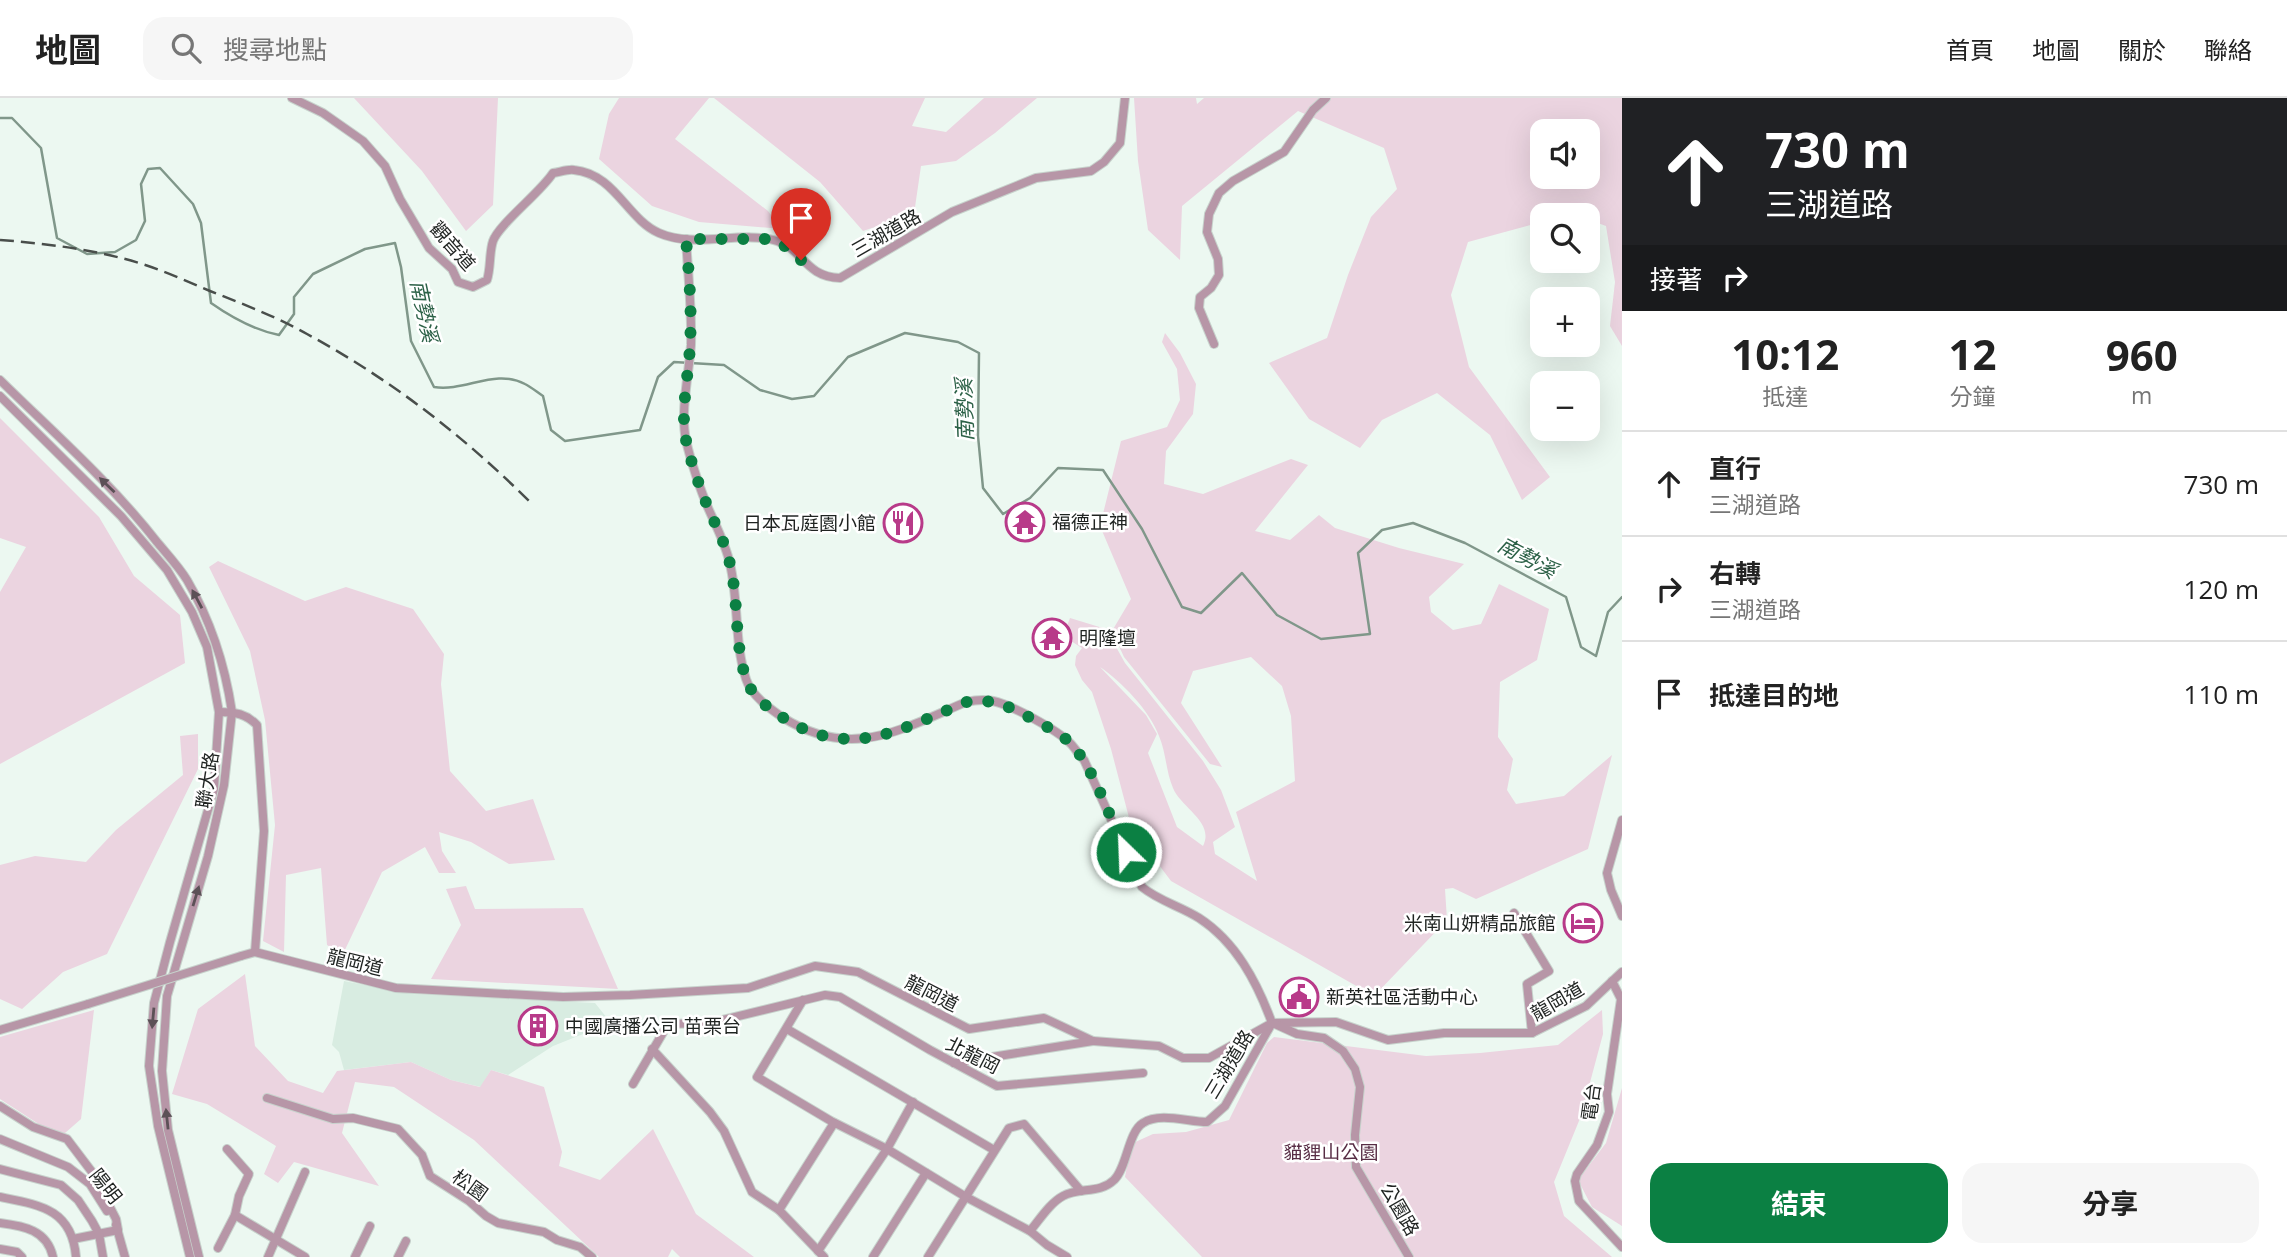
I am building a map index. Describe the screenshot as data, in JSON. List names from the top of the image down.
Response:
{
  "streets": {
    "street": [
      "三湖道路",
      "觀音道",
      "聯大路",
      "龍岡道",
      "北龍岡",
      "電台",
      "松園",
      "陽明",
      "公園路"
    ]
  },
  "crossings": [
    ["三湖道路", "觀音道"],
    ["三湖道路", "龍岡道"],
    ["三湖道路", "公園路"],
    ["龍岡道", "電台"],
    ["龍岡道", "公園路"]
  ],
  "water": ["南勢溪"],
  "parks": ["貓貍山公園"],
  "places": {
    "temple": ["福德正神", "明隆壇"],
    "restaurant": ["日本瓦庭園小館"],
    "hotel": ["米南山妍精品旅館"],
    "public building": ["新英社區活動中心"],
    "building": ["中國廣播公司 苗栗台"]
  },
  "page": {
    "header": "地圖",
    "search": "搜尋地點",
    "nav": [
      "首頁",
      "地圖",
      "關於",
      "聯絡"
    ],
    "turn": ["730 m", "三湖道路"],
    "map_buttons": ["+", "−"],
    "then": "接著",
    "eta": [
      "10:12",
      "抵達",
      "12",
      "分鐘",
      "960",
      "m"
    ],
    "list": [
      {
        "name": "直行",
        "note": "三湖道路",
        "value": "730 m"
      },
      {
        "name": "右轉",
        "note": "三湖道路",
        "value": "120 m"
      },
      {
        "name": "抵達目的地",
        "value": "110 m"
      }
    ],
    "buttons": ["結束", "分享"]
  }
}
